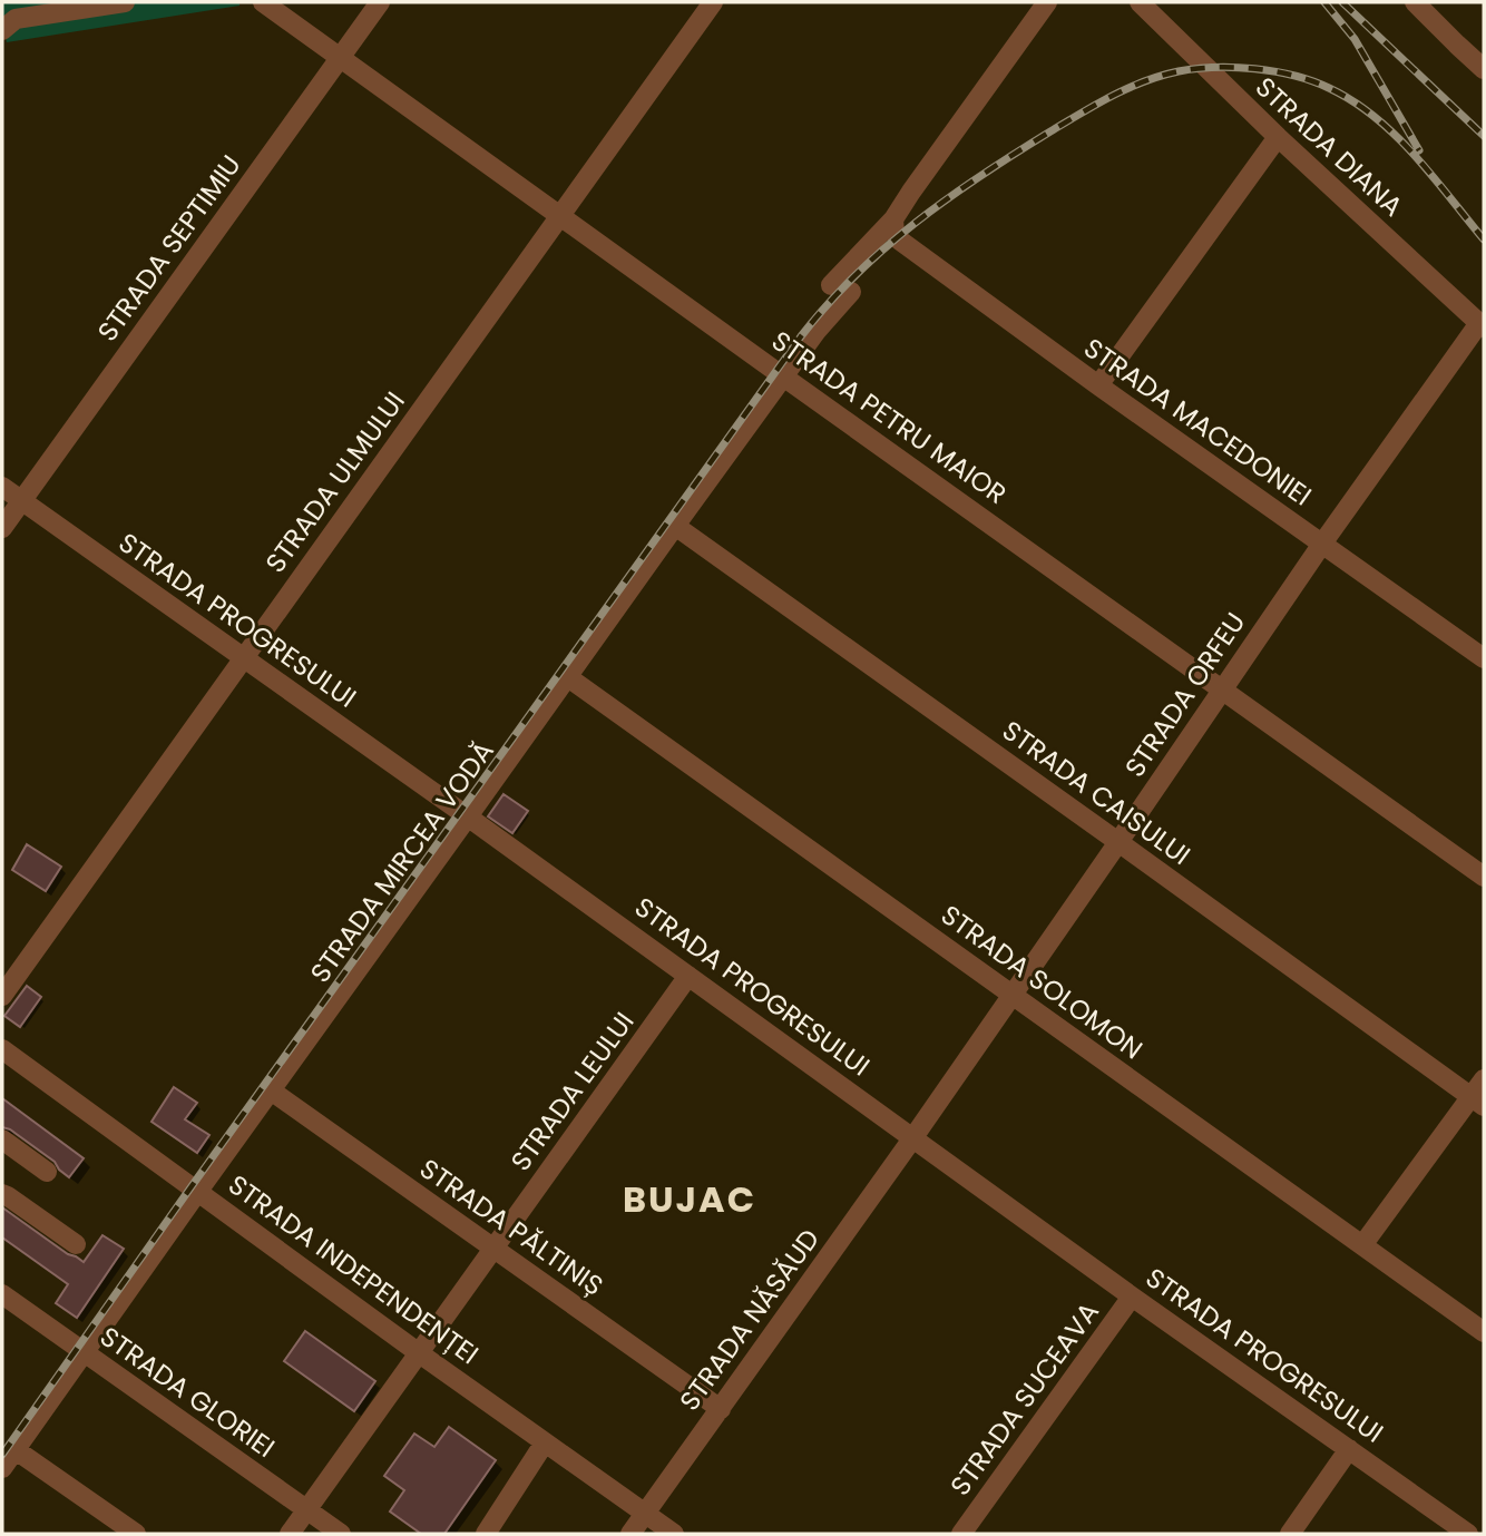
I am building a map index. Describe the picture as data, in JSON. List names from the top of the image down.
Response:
{
  "streets": {
    "street": [
      "STRADA DIANA",
      "STRADA SEPTIMIU",
      "STRADA PETRU MAIOR",
      "STRADA MACEDONIEI",
      "STRADA ULMULUI",
      "STRADA PROGRESULUI",
      "STRADA ORFEU",
      "STRADA CAISULUI",
      "STRADA MIRCEA VODĂ",
      "STRADA SOLOMON",
      "STRADA LEULUI",
      "STRADA PĂLTINIȘ",
      "STRADA INDEPENDENȚEI",
      "STRADA NĂSĂUD",
      "STRADA GLORIEI",
      "STRADA SUCEAVA"
    ]
  },
  "crossings": [
    ["STRADA DIANA", "STRADA ORFEU"],
    ["STRADA SEPTIMIU", "STRADA PETRU MAIOR"],
    ["STRADA SEPTIMIU", "STRADA PROGRESULUI"],
    ["STRADA PETRU MAIOR", "STRADA ULMULUI"],
    ["STRADA PETRU MAIOR", "STRADA ORFEU"],
    ["STRADA PETRU MAIOR", "STRADA MIRCEA VODĂ"],
    ["STRADA MACEDONIEI", "STRADA ORFEU"],
    ["STRADA ULMULUI", "STRADA PROGRESULUI"],
    ["STRADA PROGRESULUI", "STRADA ORFEU"],
    ["STRADA PROGRESULUI", "STRADA MIRCEA VODĂ"],
    ["STRADA PROGRESULUI", "STRADA LEULUI"],
    ["STRADA PROGRESULUI", "STRADA NĂSĂUD"],
    ["STRADA PROGRESULUI", "STRADA SUCEAVA"],
    ["STRADA ORFEU", "STRADA CAISULUI"],
    ["STRADA ORFEU", "STRADA SOLOMON"],
    ["STRADA ORFEU", "STRADA NĂSĂUD"],
    ["STRADA CAISULUI", "STRADA MIRCEA VODĂ"],
    ["STRADA MIRCEA VODĂ", "STRADA SOLOMON"],
    ["STRADA MIRCEA VODĂ", "STRADA PĂLTINIȘ"],
    ["STRADA MIRCEA VODĂ", "STRADA INDEPENDENȚEI"],
    ["STRADA MIRCEA VODĂ", "STRADA GLORIEI"],
    ["STRADA LEULUI", "STRADA PĂLTINIȘ"],
    ["STRADA LEULUI", "STRADA INDEPENDENȚEI"],
    ["STRADA LEULUI", "STRADA GLORIEI"],
    ["STRADA PĂLTINIȘ", "STRADA NĂSĂUD"],
    ["STRADA INDEPENDENȚEI", "STRADA NĂSĂUD"]
  ],
  "districts": ["BUJAC"]
}
